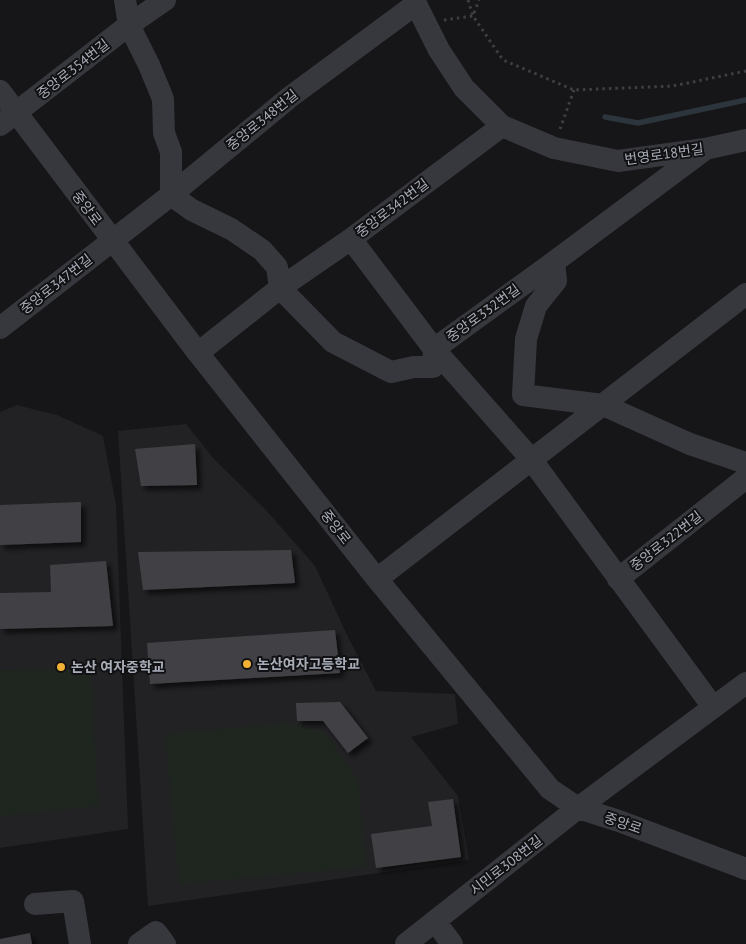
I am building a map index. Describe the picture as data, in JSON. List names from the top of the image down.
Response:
{
  "streets": {
    "street": [
      "중앙로354번길",
      "중앙로348번길",
      "번영로18번길",
      "중앙로",
      "중앙로342번길",
      "중앙로347번길",
      "중앙로332번길",
      "중앙로322번길",
      "시민로308번길"
    ]
  },
  "crossings": [
    ["중앙로354번길", "중앙로"],
    ["중앙로348번길", "번영로18번길"],
    ["중앙로348번길", "중앙로"],
    ["중앙로348번길", "중앙로347번길"],
    ["번영로18번길", "중앙로342번길"],
    ["번영로18번길", "중앙로332번길"],
    ["중앙로", "중앙로342번길"],
    ["중앙로", "중앙로347번길"],
    ["중앙로", "시민로308번길"],
    ["중앙로332번길", "중앙로322번길"]
  ],
  "places": ["논산여자고등학교", "논산 여자중학교"]
}
